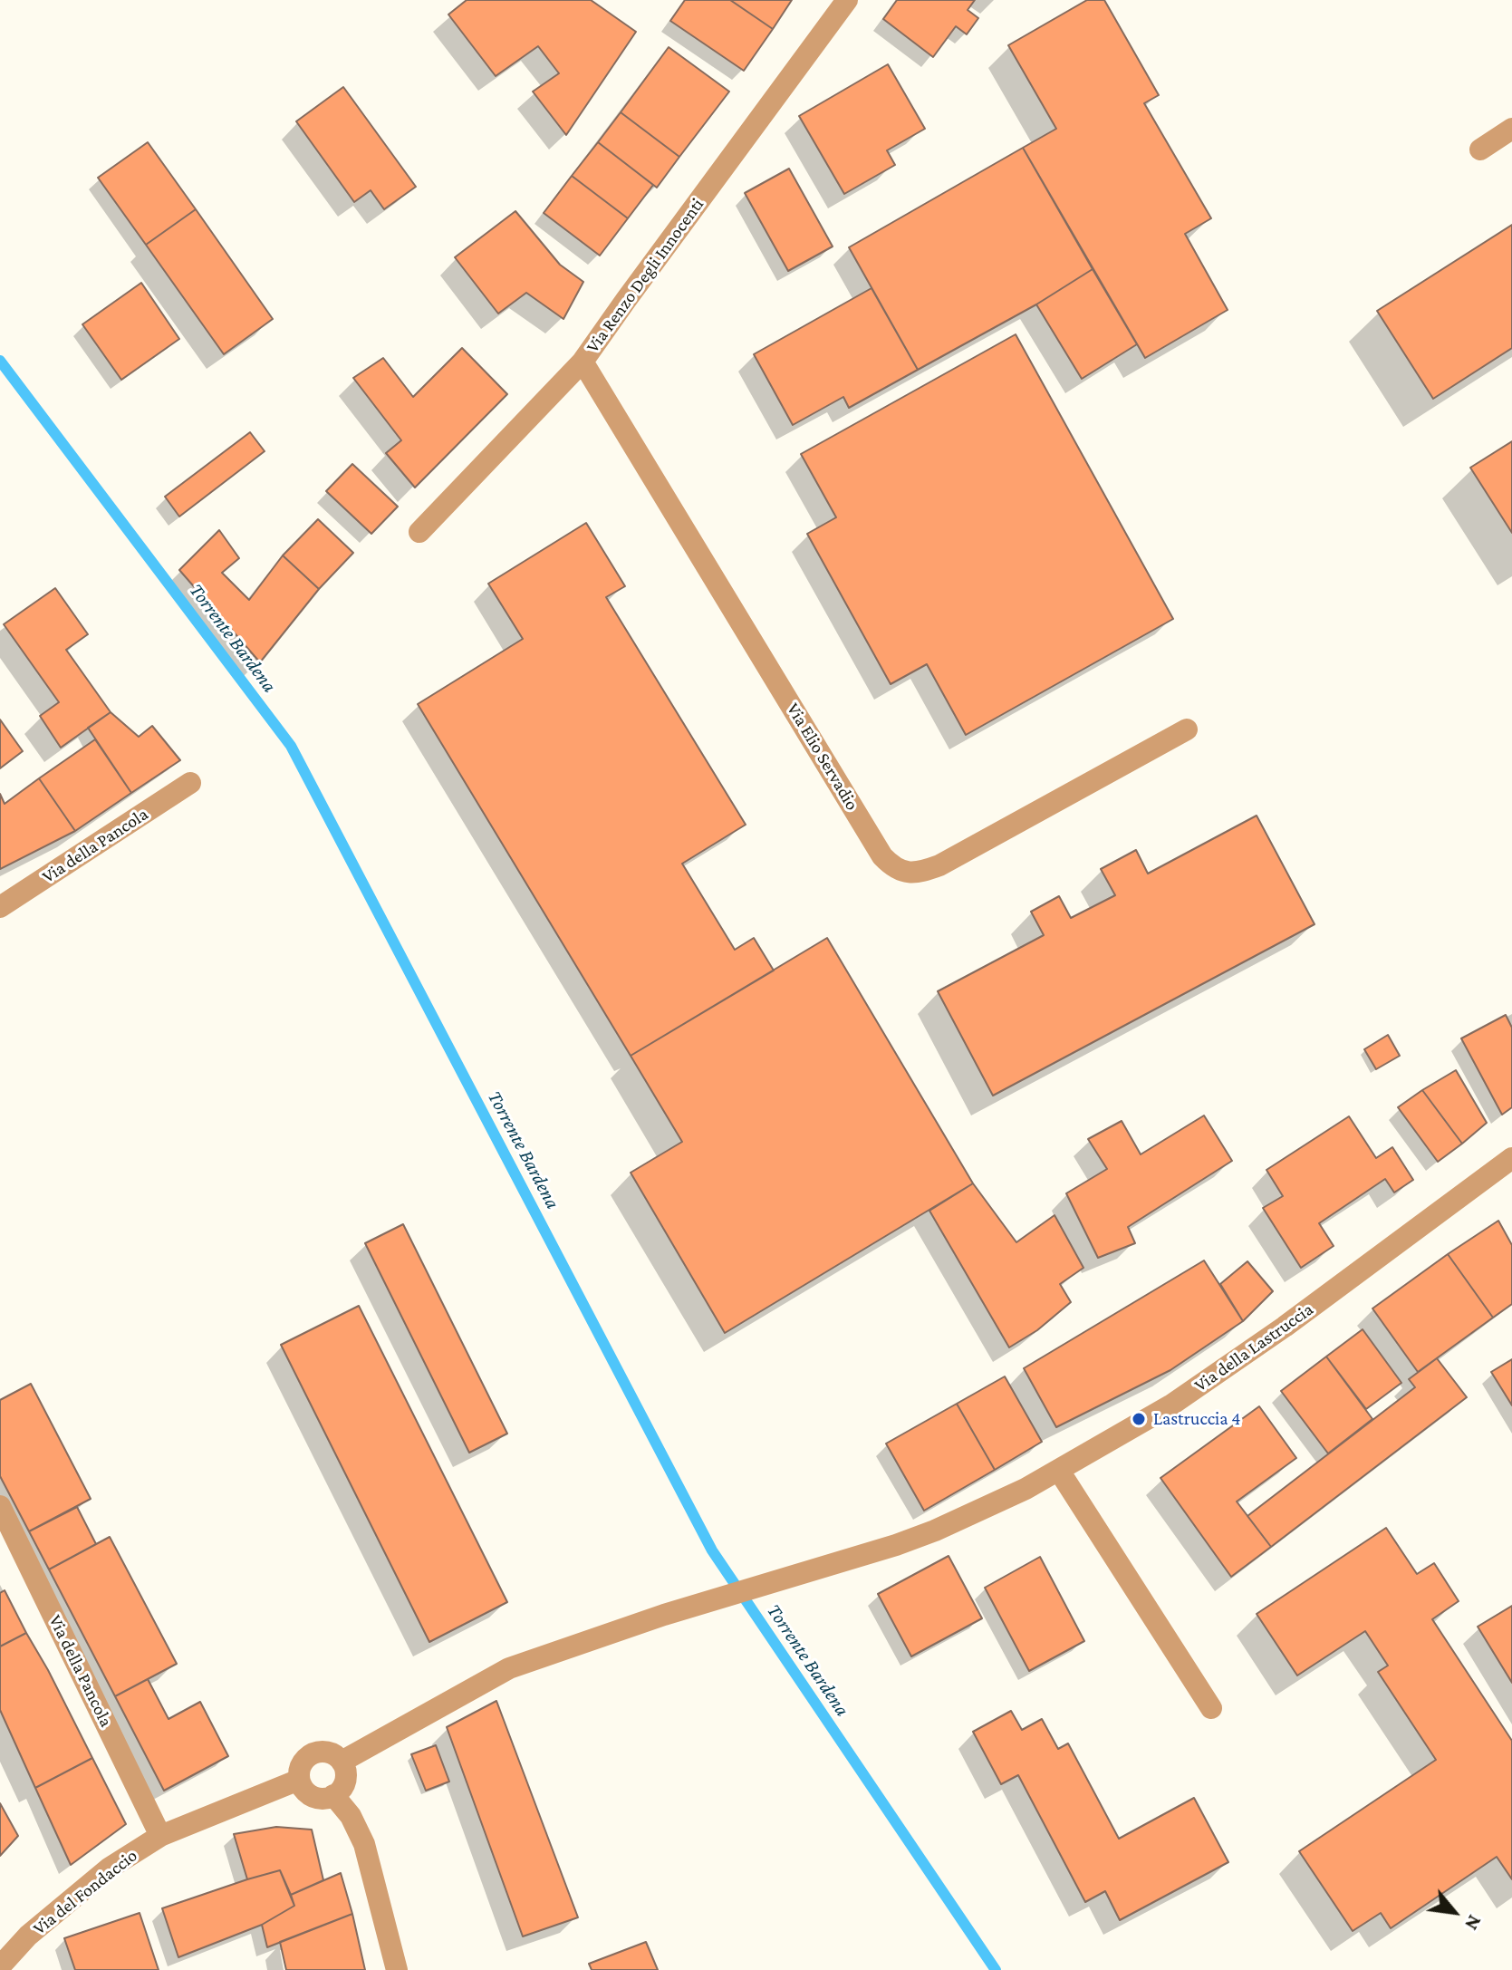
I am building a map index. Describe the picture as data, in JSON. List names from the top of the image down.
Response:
{
  "streets": {
    "street": [
      "Via Renzo Degli Innocenti",
      "Via Elio Servadio",
      "Via della Pancola",
      "Via della Lastruccia",
      "Via del Fondaccio"
    ]
  },
  "crossings": [
    ["Via Renzo Degli Innocenti", "Via Elio Servadio"],
    ["Via della Pancola", "Via del Fondaccio"],
    ["Via della Lastruccia", "Via del Fondaccio"]
  ],
  "water": ["Torrente Bardena"],
  "places": ["Lastruccia 4"],
  "north": "bottom right"
}
